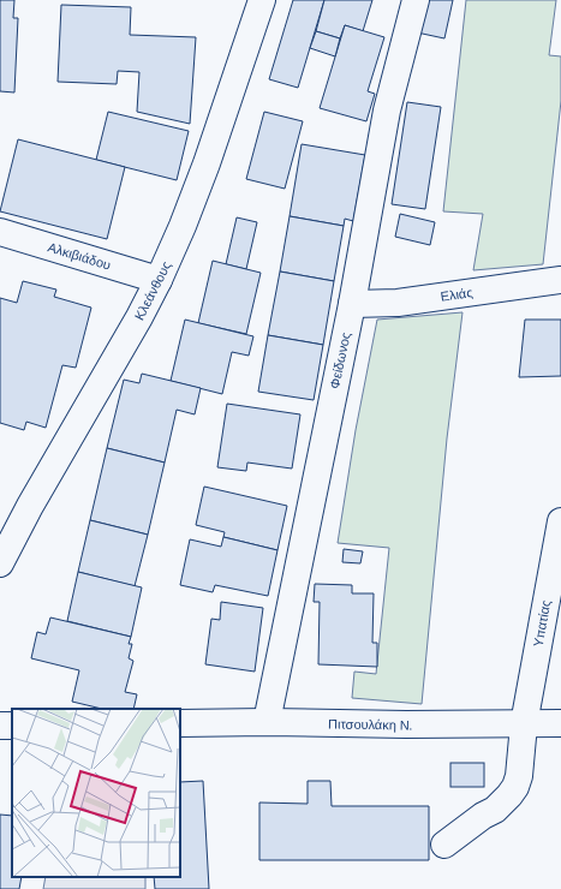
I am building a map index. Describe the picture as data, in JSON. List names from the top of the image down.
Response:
{
  "streets": {
    "street": [
      "Αλκιβιάδου",
      "Κλεάνθους",
      "Ελιάς",
      "Φείδωνος",
      "Υπατίας",
      "Πιτσουλάκη Ν."
    ]
  },
  "crossings": [
    ["Αλκιβιάδου", "Κλεάνθους"],
    ["Ελιάς", "Φείδωνος"],
    ["Φείδωνος", "Πιτσουλάκη Ν."],
    ["Υπατίας", "Πιτσουλάκη Ν."]
  ]
}
